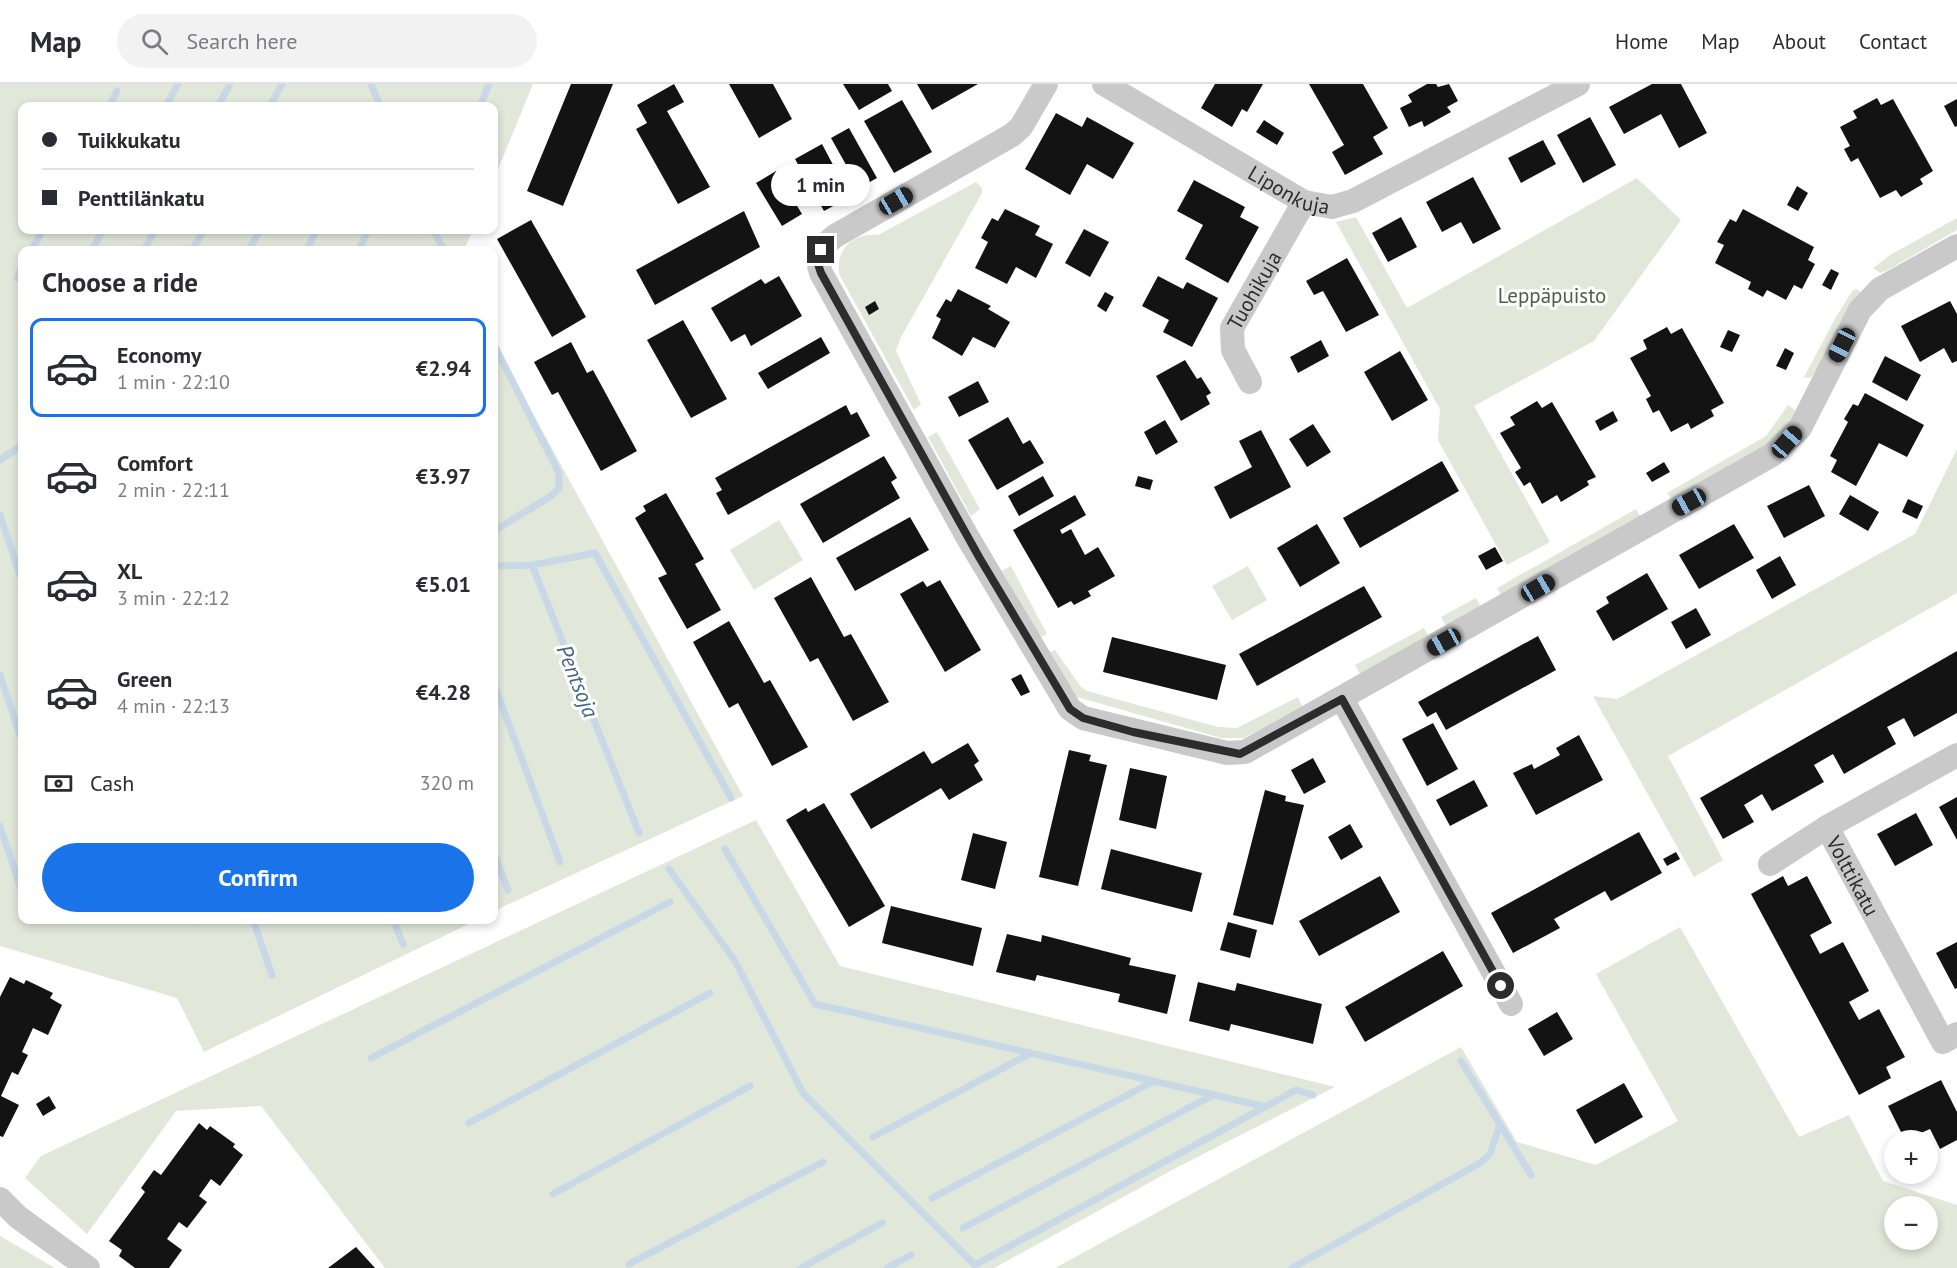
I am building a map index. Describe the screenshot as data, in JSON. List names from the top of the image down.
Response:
{
  "streets": {
    "street": ["Liponkuja", "Tuohikuja", "Volttikatu"]
  },
  "crossings": [
    ["Liponkuja", "Tuohikuja"]
  ],
  "water": ["Pentsoja"],
  "parks": ["Leppäpuisto"],
  "page": {
    "header": "Map",
    "search": "Search here",
    "nav": [
      "Home",
      "Map",
      "About",
      "Contact"
    ],
    "banner": ["Tuikkukatu", "Penttilänkatu"],
    "bubble": "1 min",
    "heading": "Choose a ride",
    "list": [
      {
        "name": "Economy",
        "note": "1 min · 22:10",
        "value": "€2.94"
      },
      {
        "name": "Comfort",
        "note": "2 min · 22:11",
        "value": "€3.97"
      },
      {
        "name": "XL",
        "note": "3 min · 22:12",
        "value": "€5.01"
      },
      {
        "name": "Green",
        "note": "4 min · 22:13",
        "value": "€4.28"
      }
    ],
    "pay": ["Cash", "320 m"],
    "buttons": "Confirm",
    "map_buttons": ["+", "−"]
  }
}
